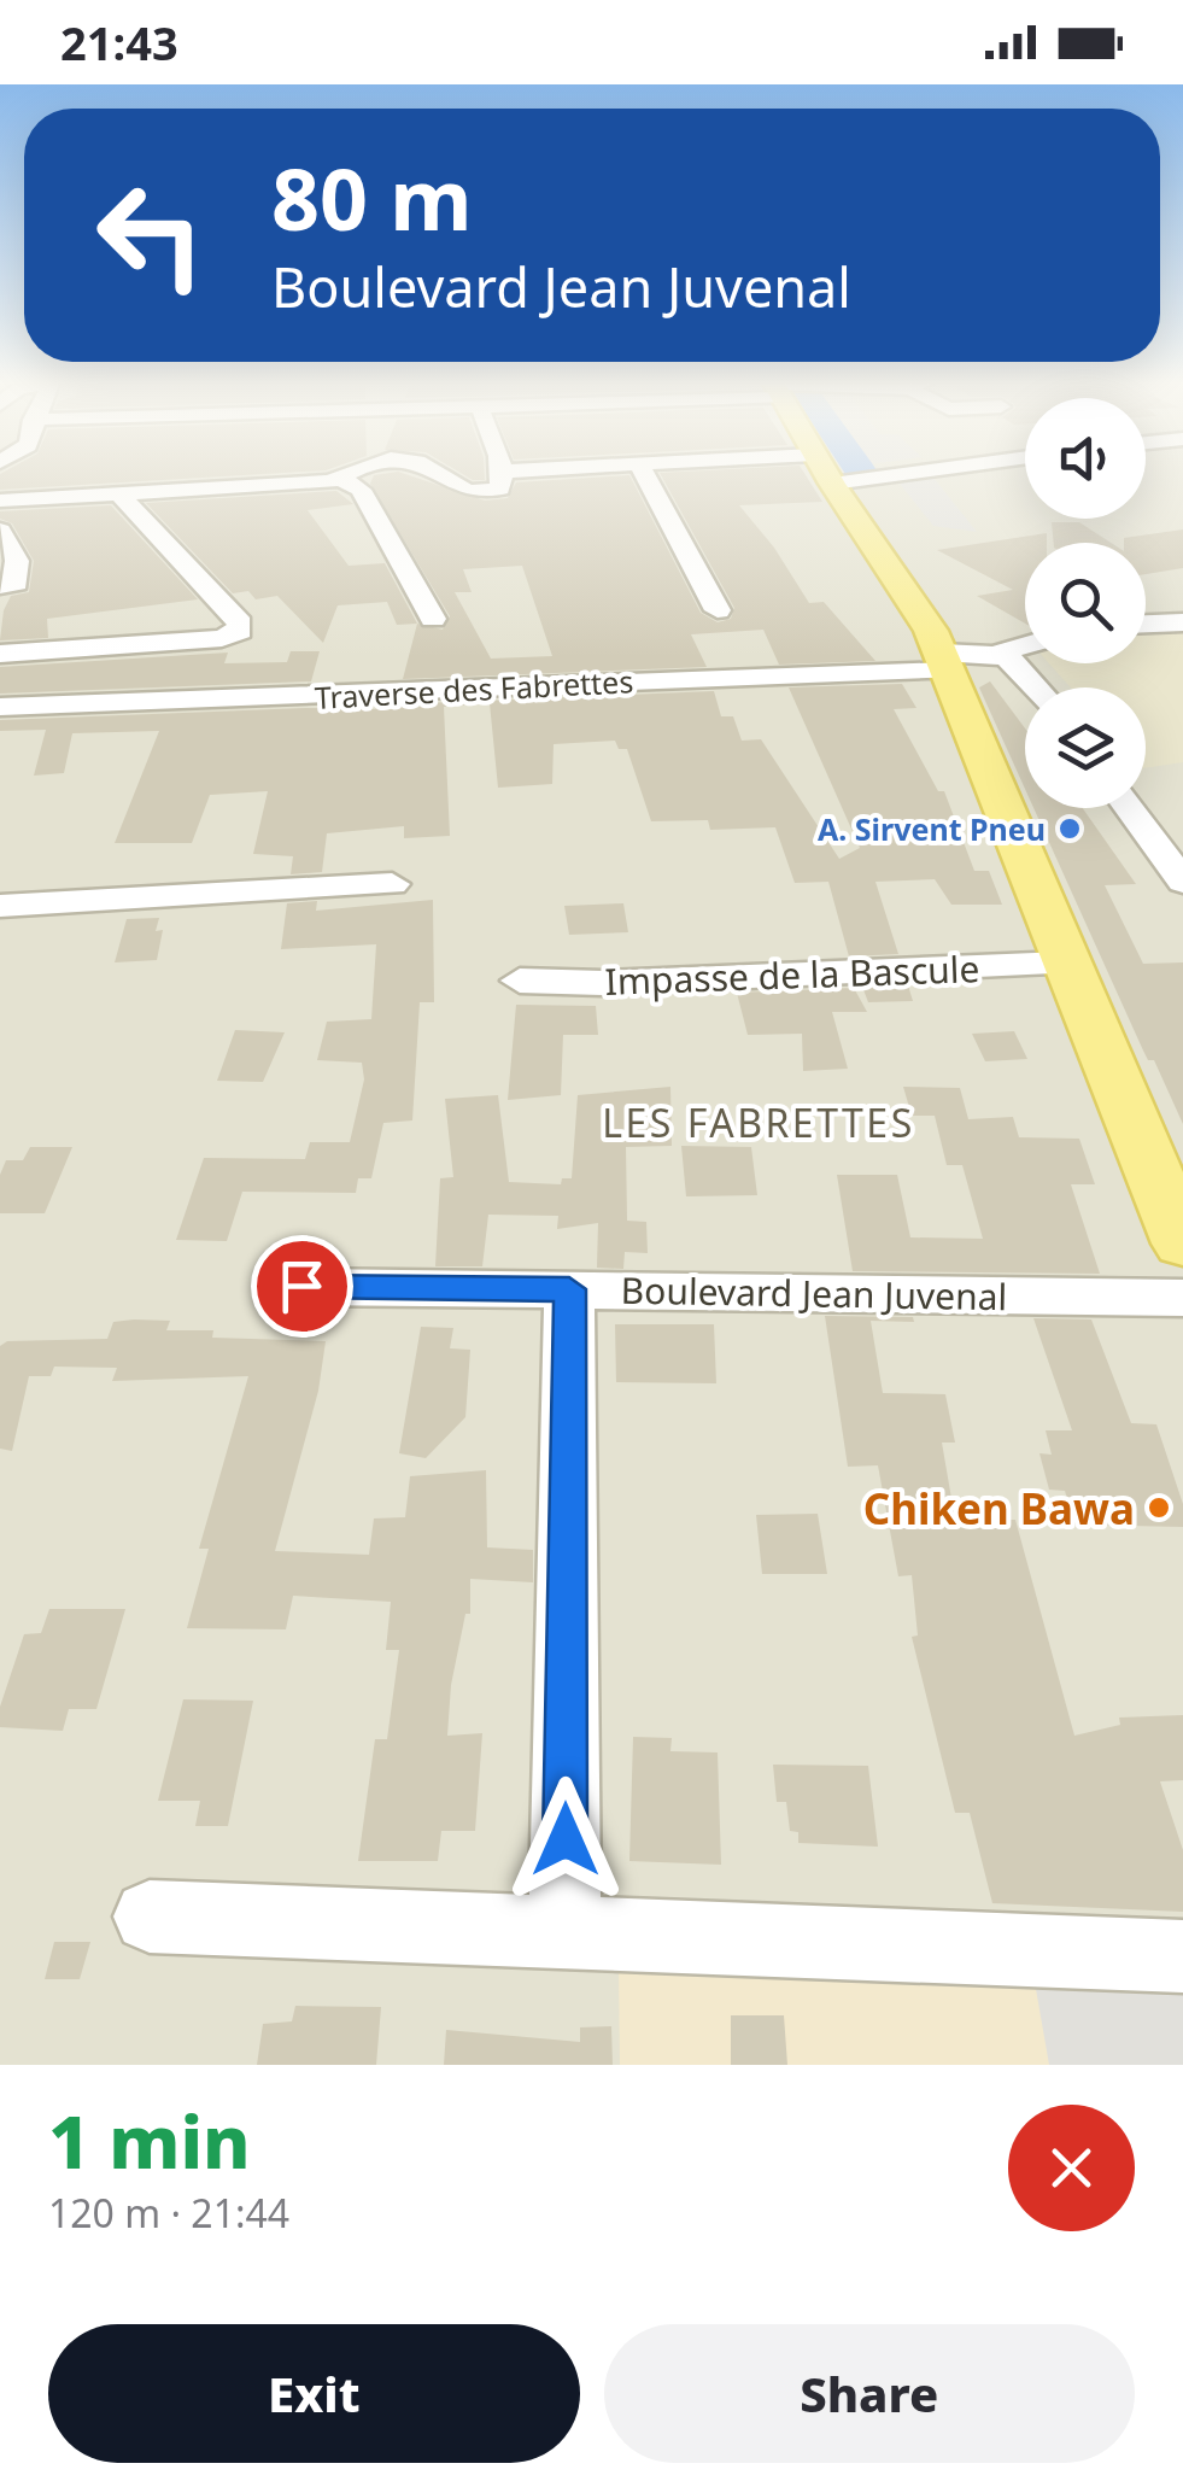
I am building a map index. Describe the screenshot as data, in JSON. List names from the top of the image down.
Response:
{
  "streets": {
    "street": ["Traverse des Fabrettes", "Impasse de la Bascule", "Boulevard Jean Juvenal"]
  },
  "districts": ["LES FABRETTES"],
  "places": ["A. Sirvent Pneu", "Chiken Bawa"],
  "page": {
    "status": "21:43",
    "turn": ["80 m", "Boulevard Jean Juvenal"],
    "heading": ["1 min", "120 m · 21:44"],
    "buttons": ["Exit", "Share"]
  }
}
